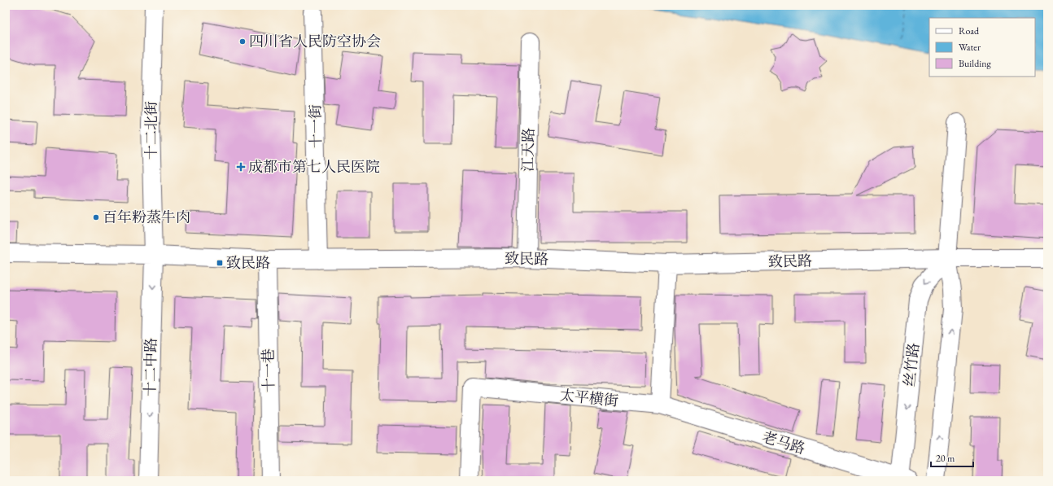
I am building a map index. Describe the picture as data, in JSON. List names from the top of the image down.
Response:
{
  "streets": {
    "street": [
      "十一街",
      "十二北街",
      "江天路",
      "致民路",
      "丝竹路",
      "十二中路",
      "十一巷",
      "太平横街",
      "老马路"
    ]
  },
  "crossings": [
    ["十一街", "致民路"],
    ["十二北街", "致民路"],
    ["十二北街", "十二中路"],
    ["江天路", "致民路"],
    ["致民路", "丝竹路"],
    ["致民路", "十二中路"],
    ["致民路", "十一巷"],
    ["丝竹路", "老马路"],
    ["太平横街", "老马路"]
  ],
  "one_way": ["十二中路"],
  "places": {
    "other": ["四川省人民防空协会", "百年粉蒸牛肉"],
    "health": ["成都市第七人民医院"],
    "transit": ["致民路"]
  },
  "legend": ["Road", "Water", "Building"],
  "scale_bar": "20 m"
}
